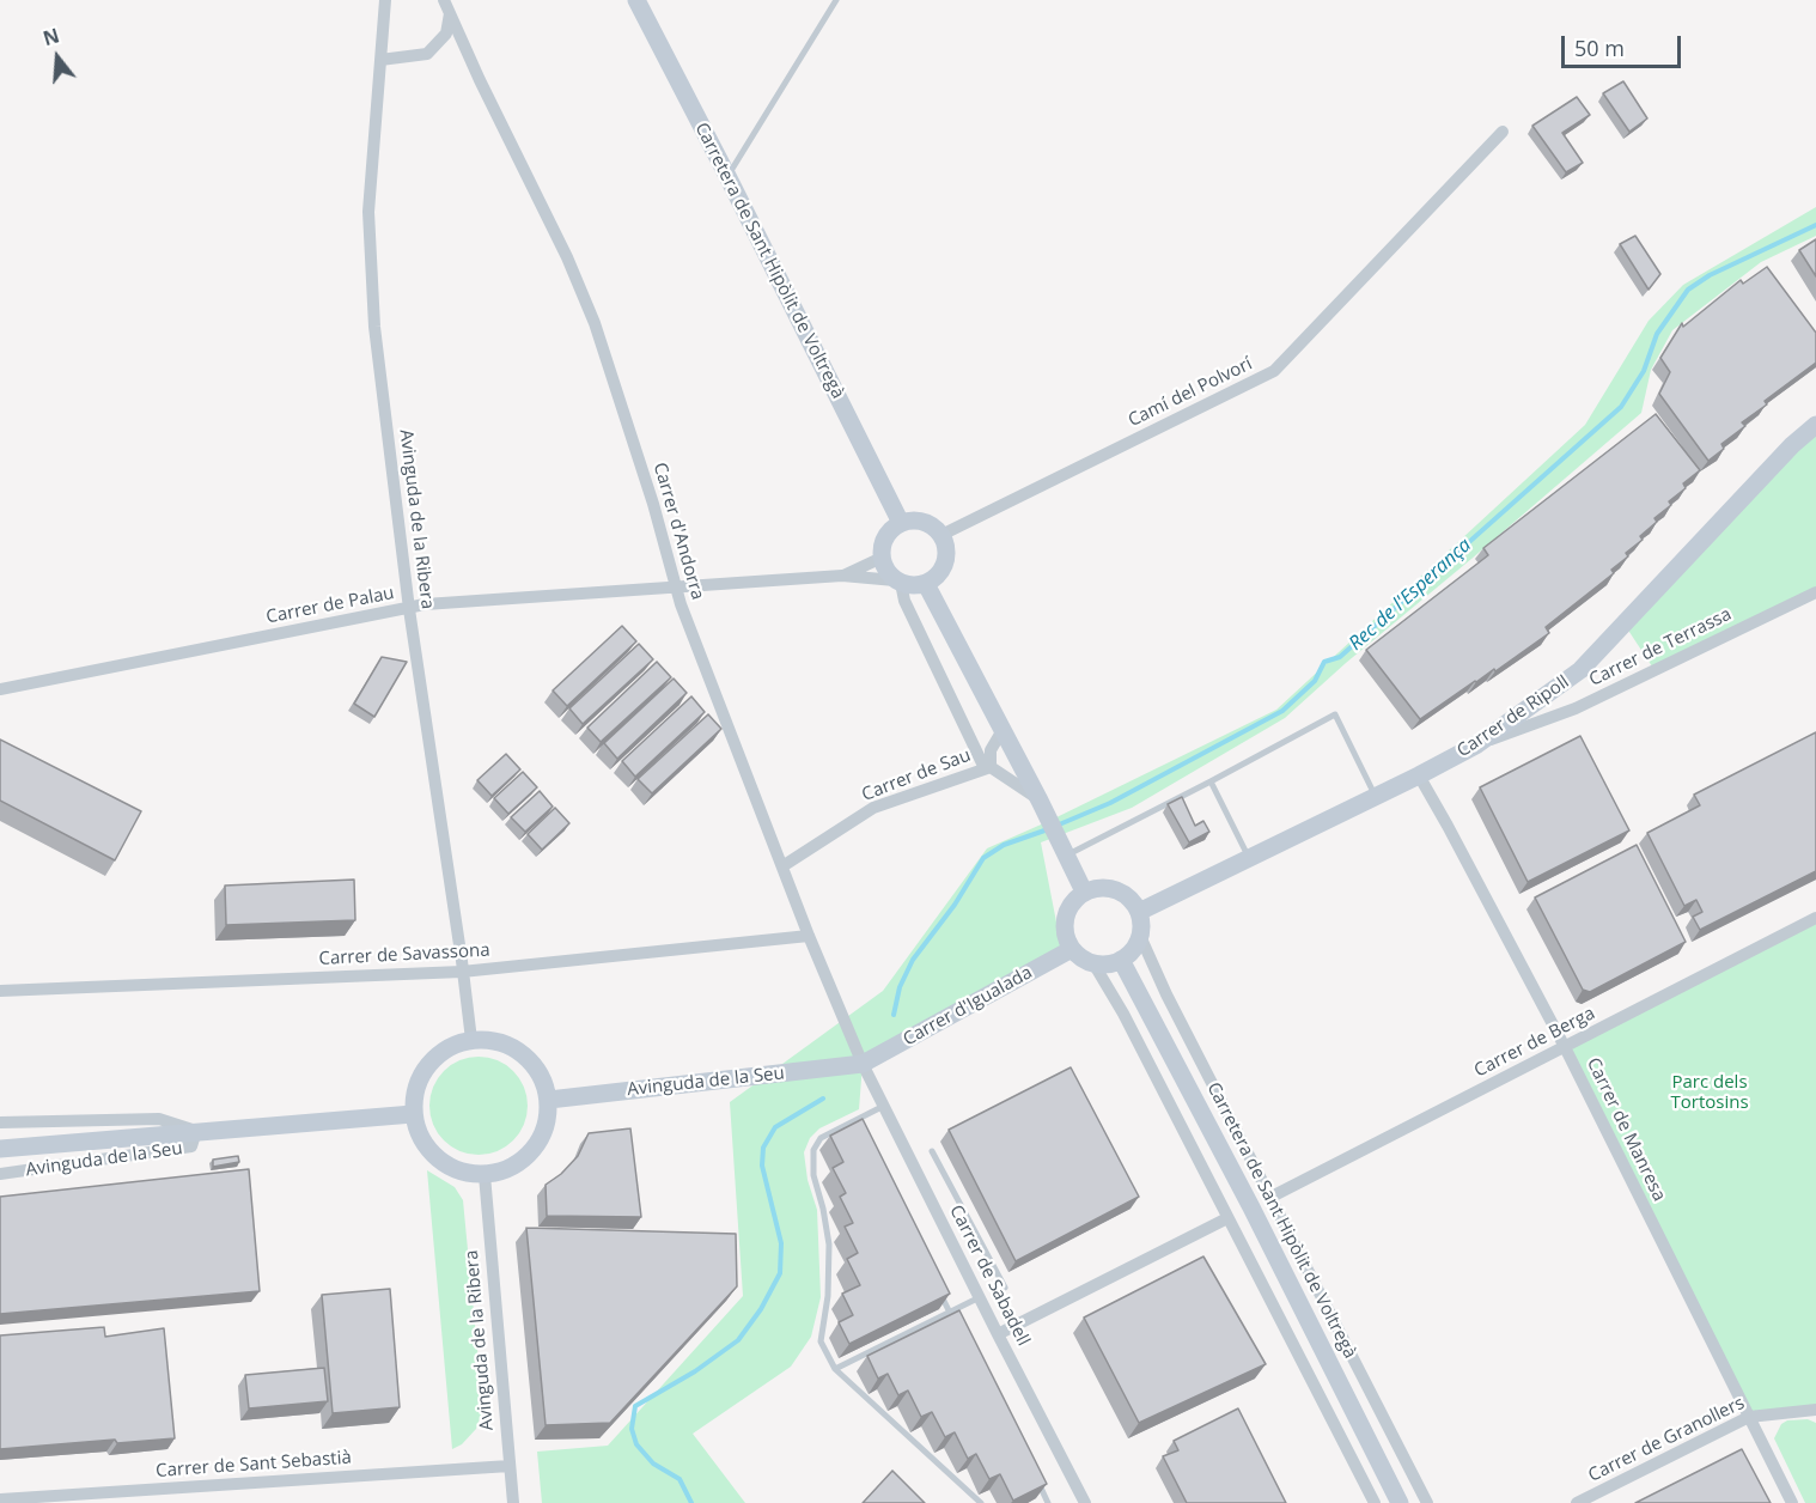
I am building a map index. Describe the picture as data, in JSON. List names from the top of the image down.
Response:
{
  "streets": {
    "street": [
      "Carretera de Sant Hipòlit de Voltregà",
      "Camí del Polvorí",
      "Avinguda de la Ribera",
      "Carrer d'Andorra",
      "Carrer de Palau",
      "Carrer de Terrassa",
      "Carrer de Ripoll",
      "Carrer de Sau",
      "Carrer de Savassona",
      "Carrer d'Igualada",
      "Carrer de Berga",
      "Avinguda de la Seu",
      "Carrer de Manresa",
      "Carrer de Sabadell",
      "Carrer de Granollers",
      "Carrer de Sant Sebastià"
    ]
  },
  "crossings": [
    ["Carretera de Sant Hipòlit de Voltregà", "Camí del Polvorí"],
    ["Carretera de Sant Hipòlit de Voltregà", "Carrer de Palau"],
    ["Carretera de Sant Hipòlit de Voltregà", "Carrer de Ripoll"],
    ["Carretera de Sant Hipòlit de Voltregà", "Carrer d'Igualada"],
    ["Carretera de Sant Hipòlit de Voltregà", "Carrer de Berga"],
    ["Camí del Polvorí", "Carrer de Palau"],
    ["Avinguda de la Ribera", "Carrer de Palau"],
    ["Avinguda de la Ribera", "Carrer de Savassona"],
    ["Avinguda de la Ribera", "Avinguda de la Seu"],
    ["Avinguda de la Ribera", "Carrer de Sant Sebastià"],
    ["Carrer d'Andorra", "Carrer de Palau"],
    ["Carrer d'Andorra", "Carrer de Sau"],
    ["Carrer d'Andorra", "Carrer de Savassona"],
    ["Carrer d'Andorra", "Carrer d'Igualada"],
    ["Carrer d'Andorra", "Avinguda de la Seu"],
    ["Carrer d'Andorra", "Carrer de Sabadell"],
    ["Carrer de Terrassa", "Carrer de Ripoll"],
    ["Carrer de Ripoll", "Carrer d'Igualada"],
    ["Carrer de Ripoll", "Carrer de Manresa"],
    ["Carrer d'Igualada", "Avinguda de la Seu"],
    ["Carrer d'Igualada", "Carrer de Sabadell"],
    ["Carrer de Berga", "Carrer de Manresa"],
    ["Avinguda de la Seu", "Carrer de Sabadell"],
    ["Carrer de Manresa", "Carrer de Granollers"]
  ],
  "water": ["Rec de l'Esperança"],
  "parks": ["Parc dels Tortosins"],
  "scale_bar": "50 m",
  "north": "top"
}
